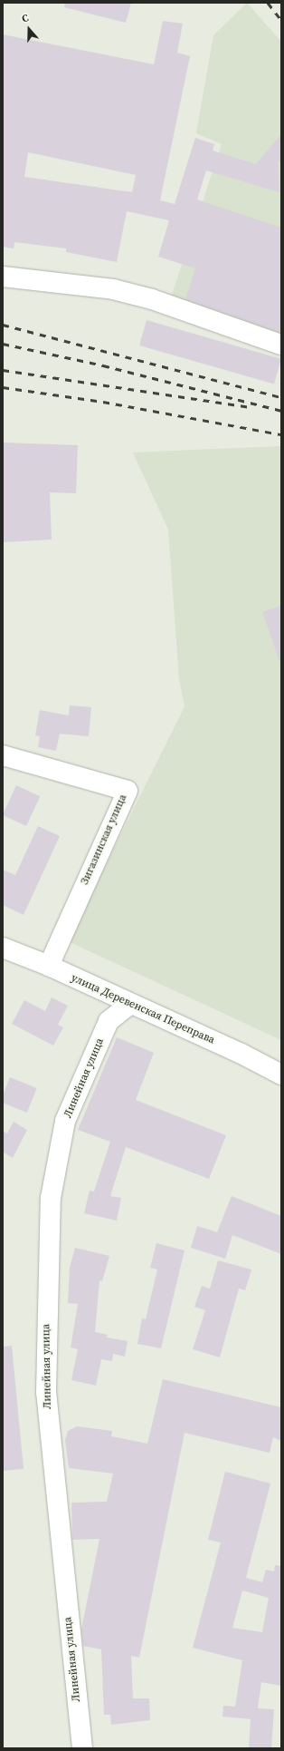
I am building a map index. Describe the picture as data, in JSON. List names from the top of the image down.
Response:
{
  "streets": {
    "street": ["Зигазинская улица", "улица Деревенская Переправа", "Линейная улица"]
  },
  "crossings": [
    ["Зигазинская улица", "улица Деревенская Переправа"],
    ["улица Деревенская Переправа", "Линейная улица"]
  ],
  "north": "top"
}
